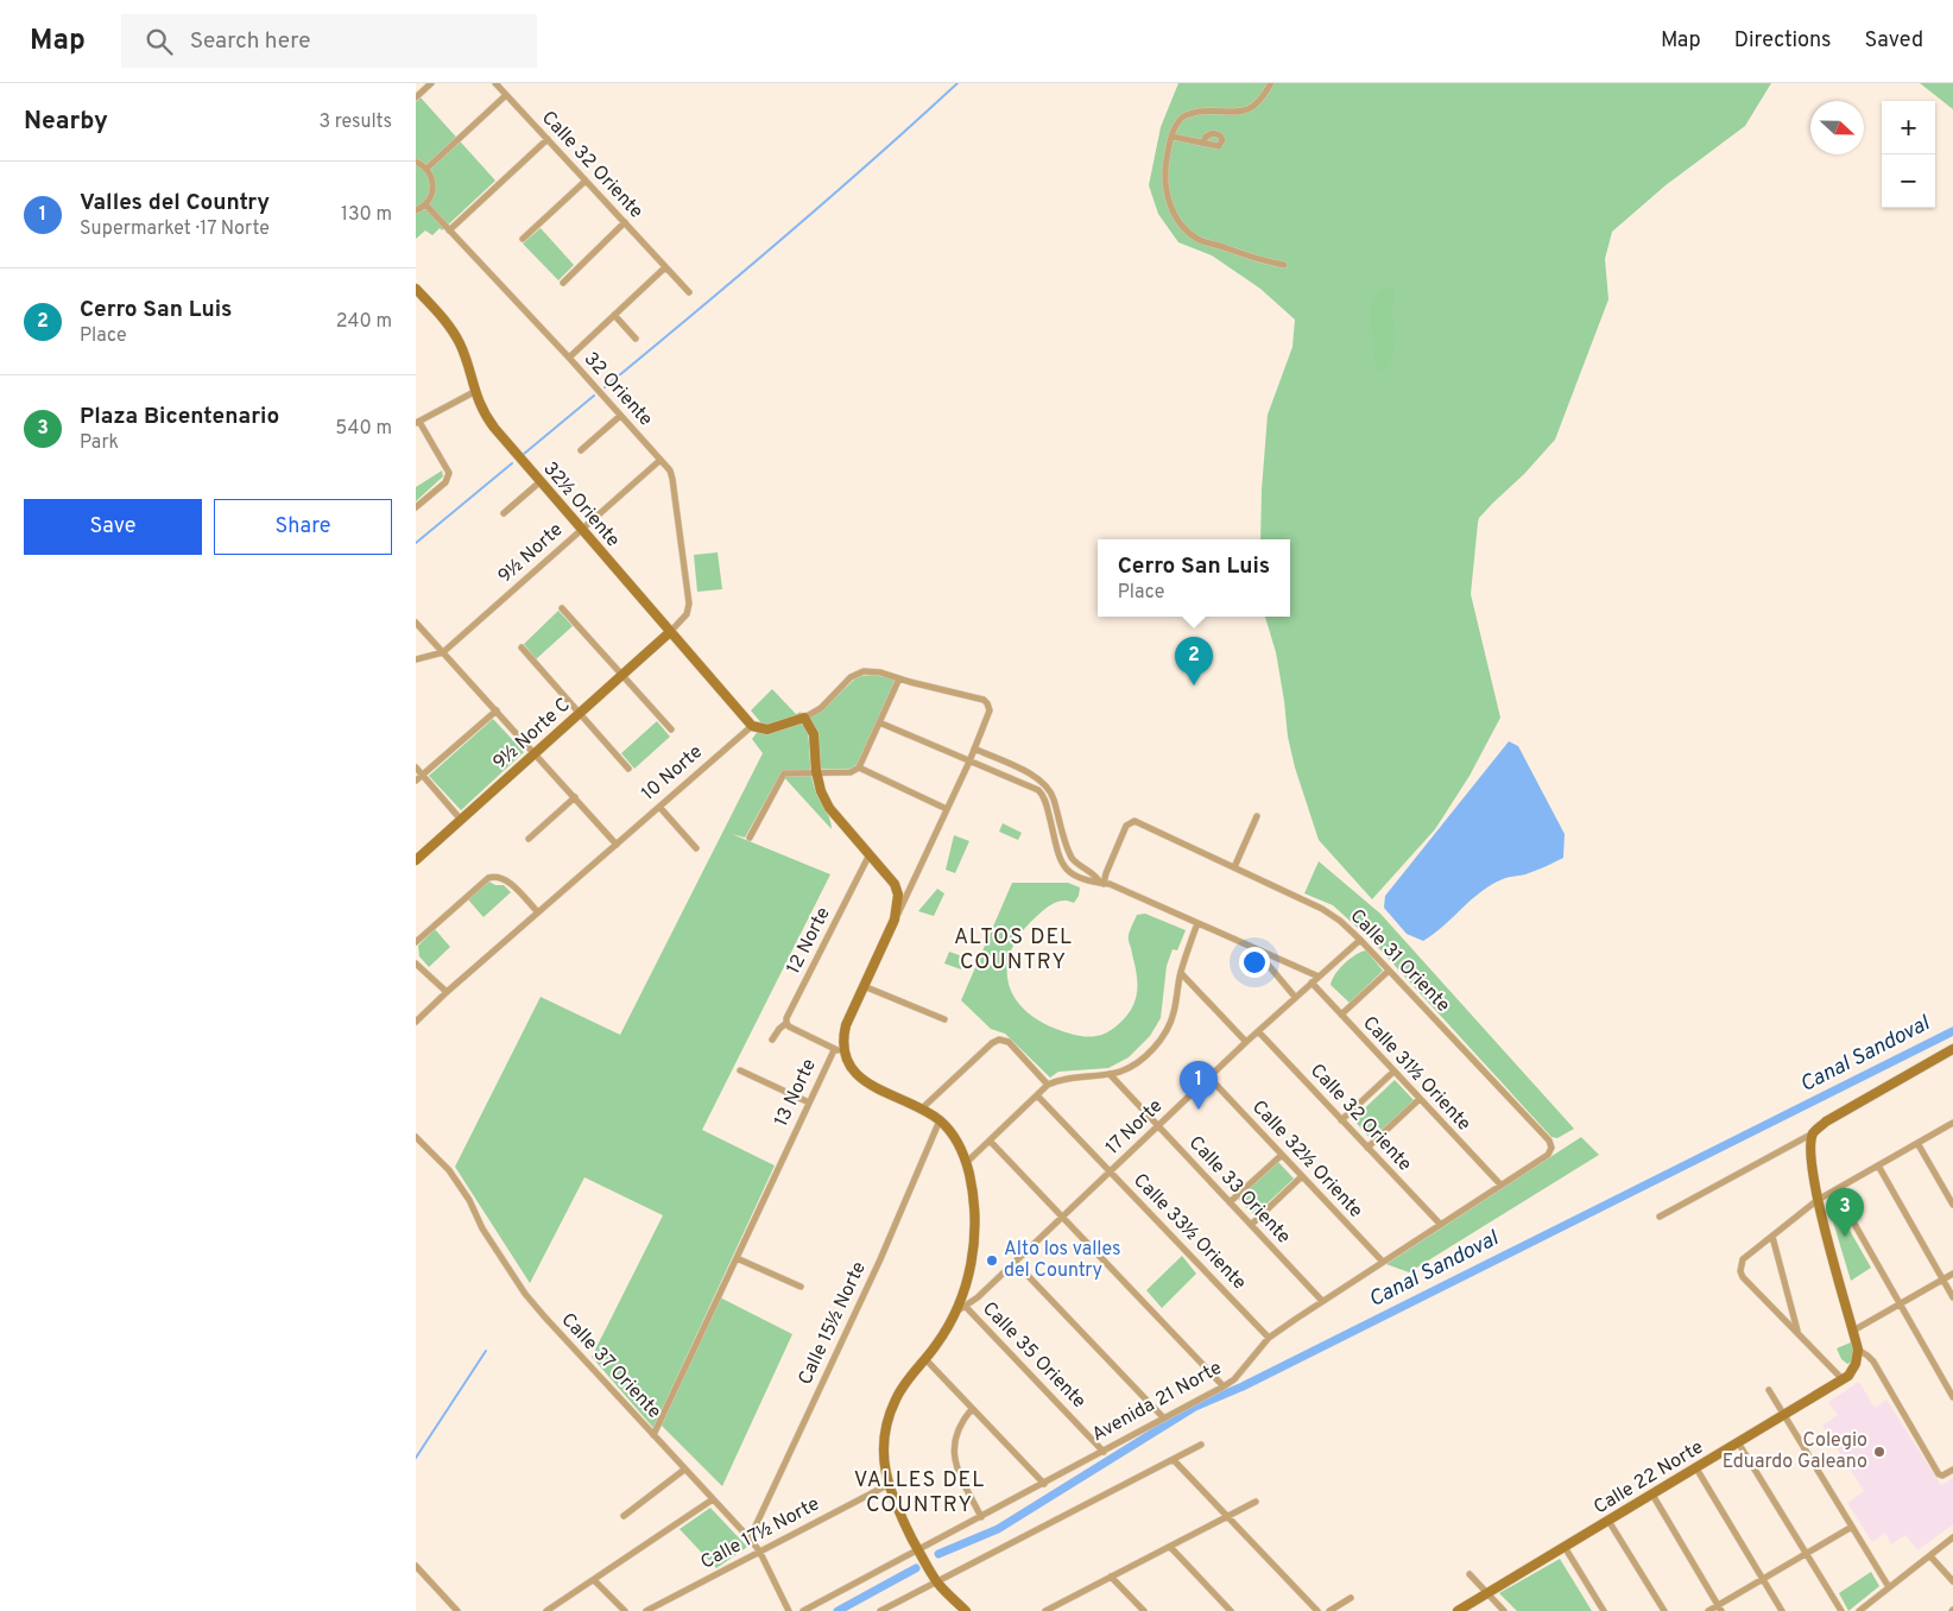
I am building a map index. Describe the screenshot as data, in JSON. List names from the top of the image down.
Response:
{
  "streets": {
    "street": [
      "Calle 32 Oriente",
      "32 Oriente",
      "32½ Oriente",
      "9½ Norte",
      "9½ Norte C",
      "10 Norte",
      "12 Norte",
      "Calle 31 Oriente",
      "Calle 31½ Oriente",
      "13 Norte",
      "17 Norte",
      "Calle 32½ Oriente",
      "Calle 33 Oriente",
      "Calle 33½ Oriente",
      "Calle 15½ Norte",
      "Calle 35 Oriente",
      "Calle 37 Oriente",
      "Avenida 21 Norte",
      "Calle 22 Norte",
      "Calle 17½ Norte"
    ]
  },
  "crossings": [
    ["Calle 32 Oriente", "17 Norte"],
    ["Calle 32 Oriente", "Avenida 21 Norte"],
    ["32 Oriente", "32½ Oriente"],
    ["32 Oriente", "9½ Norte"],
    ["32 Oriente", "9½ Norte C"],
    ["32½ Oriente", "9½ Norte"],
    ["32½ Oriente", "9½ Norte C"],
    ["32½ Oriente", "10 Norte"],
    ["Calle 31 Oriente", "17 Norte"],
    ["Calle 31 Oriente", "Avenida 21 Norte"],
    ["Calle 31½ Oriente", "17 Norte"],
    ["Calle 31½ Oriente", "Avenida 21 Norte"],
    ["13 Norte", "Calle 37 Oriente"],
    ["17 Norte", "Calle 32½ Oriente"],
    ["17 Norte", "Calle 33 Oriente"],
    ["17 Norte", "Calle 33½ Oriente"],
    ["17 Norte", "Calle 35 Oriente"],
    ["Calle 32½ Oriente", "Avenida 21 Norte"],
    ["Calle 33 Oriente", "Avenida 21 Norte"],
    ["Calle 33½ Oriente", "Avenida 21 Norte"],
    ["Calle 15½ Norte", "Calle 37 Oriente"],
    ["Calle 35 Oriente", "Avenida 21 Norte"],
    ["Calle 37 Oriente", "Calle 17½ Norte"]
  ],
  "districts": ["ALTOS DEL COUNTRY", "VALLES DEL COUNTRY"],
  "water": ["Canal Sandoval"],
  "places": ["Alto los valles del Country", "Colegio Eduardo Galeano"],
  "north": "right",
  "page": {
    "header": "Map",
    "search": "Search here",
    "nav": ["Map", "Directions", "Saved"],
    "heading": ["Nearby", "3 results"],
    "map_buttons": ["+", "−"],
    "list": [
      {
        "mark": "1",
        "name": "Valles del Country",
        "note": "Supermarket · 17 Norte",
        "value": "130 m"
      },
      {
        "mark": "2",
        "name": "Cerro San Luis",
        "note": "Place",
        "value": "240 m"
      },
      {
        "mark": "3",
        "name": "Plaza Bicentenario",
        "note": "Park",
        "value": "540 m"
      }
    ],
    "buttons": ["Save", "Share"],
    "popup": ["Cerro San Luis", "Place"],
    "pins": ["2", "1", "3"]
  }
}
